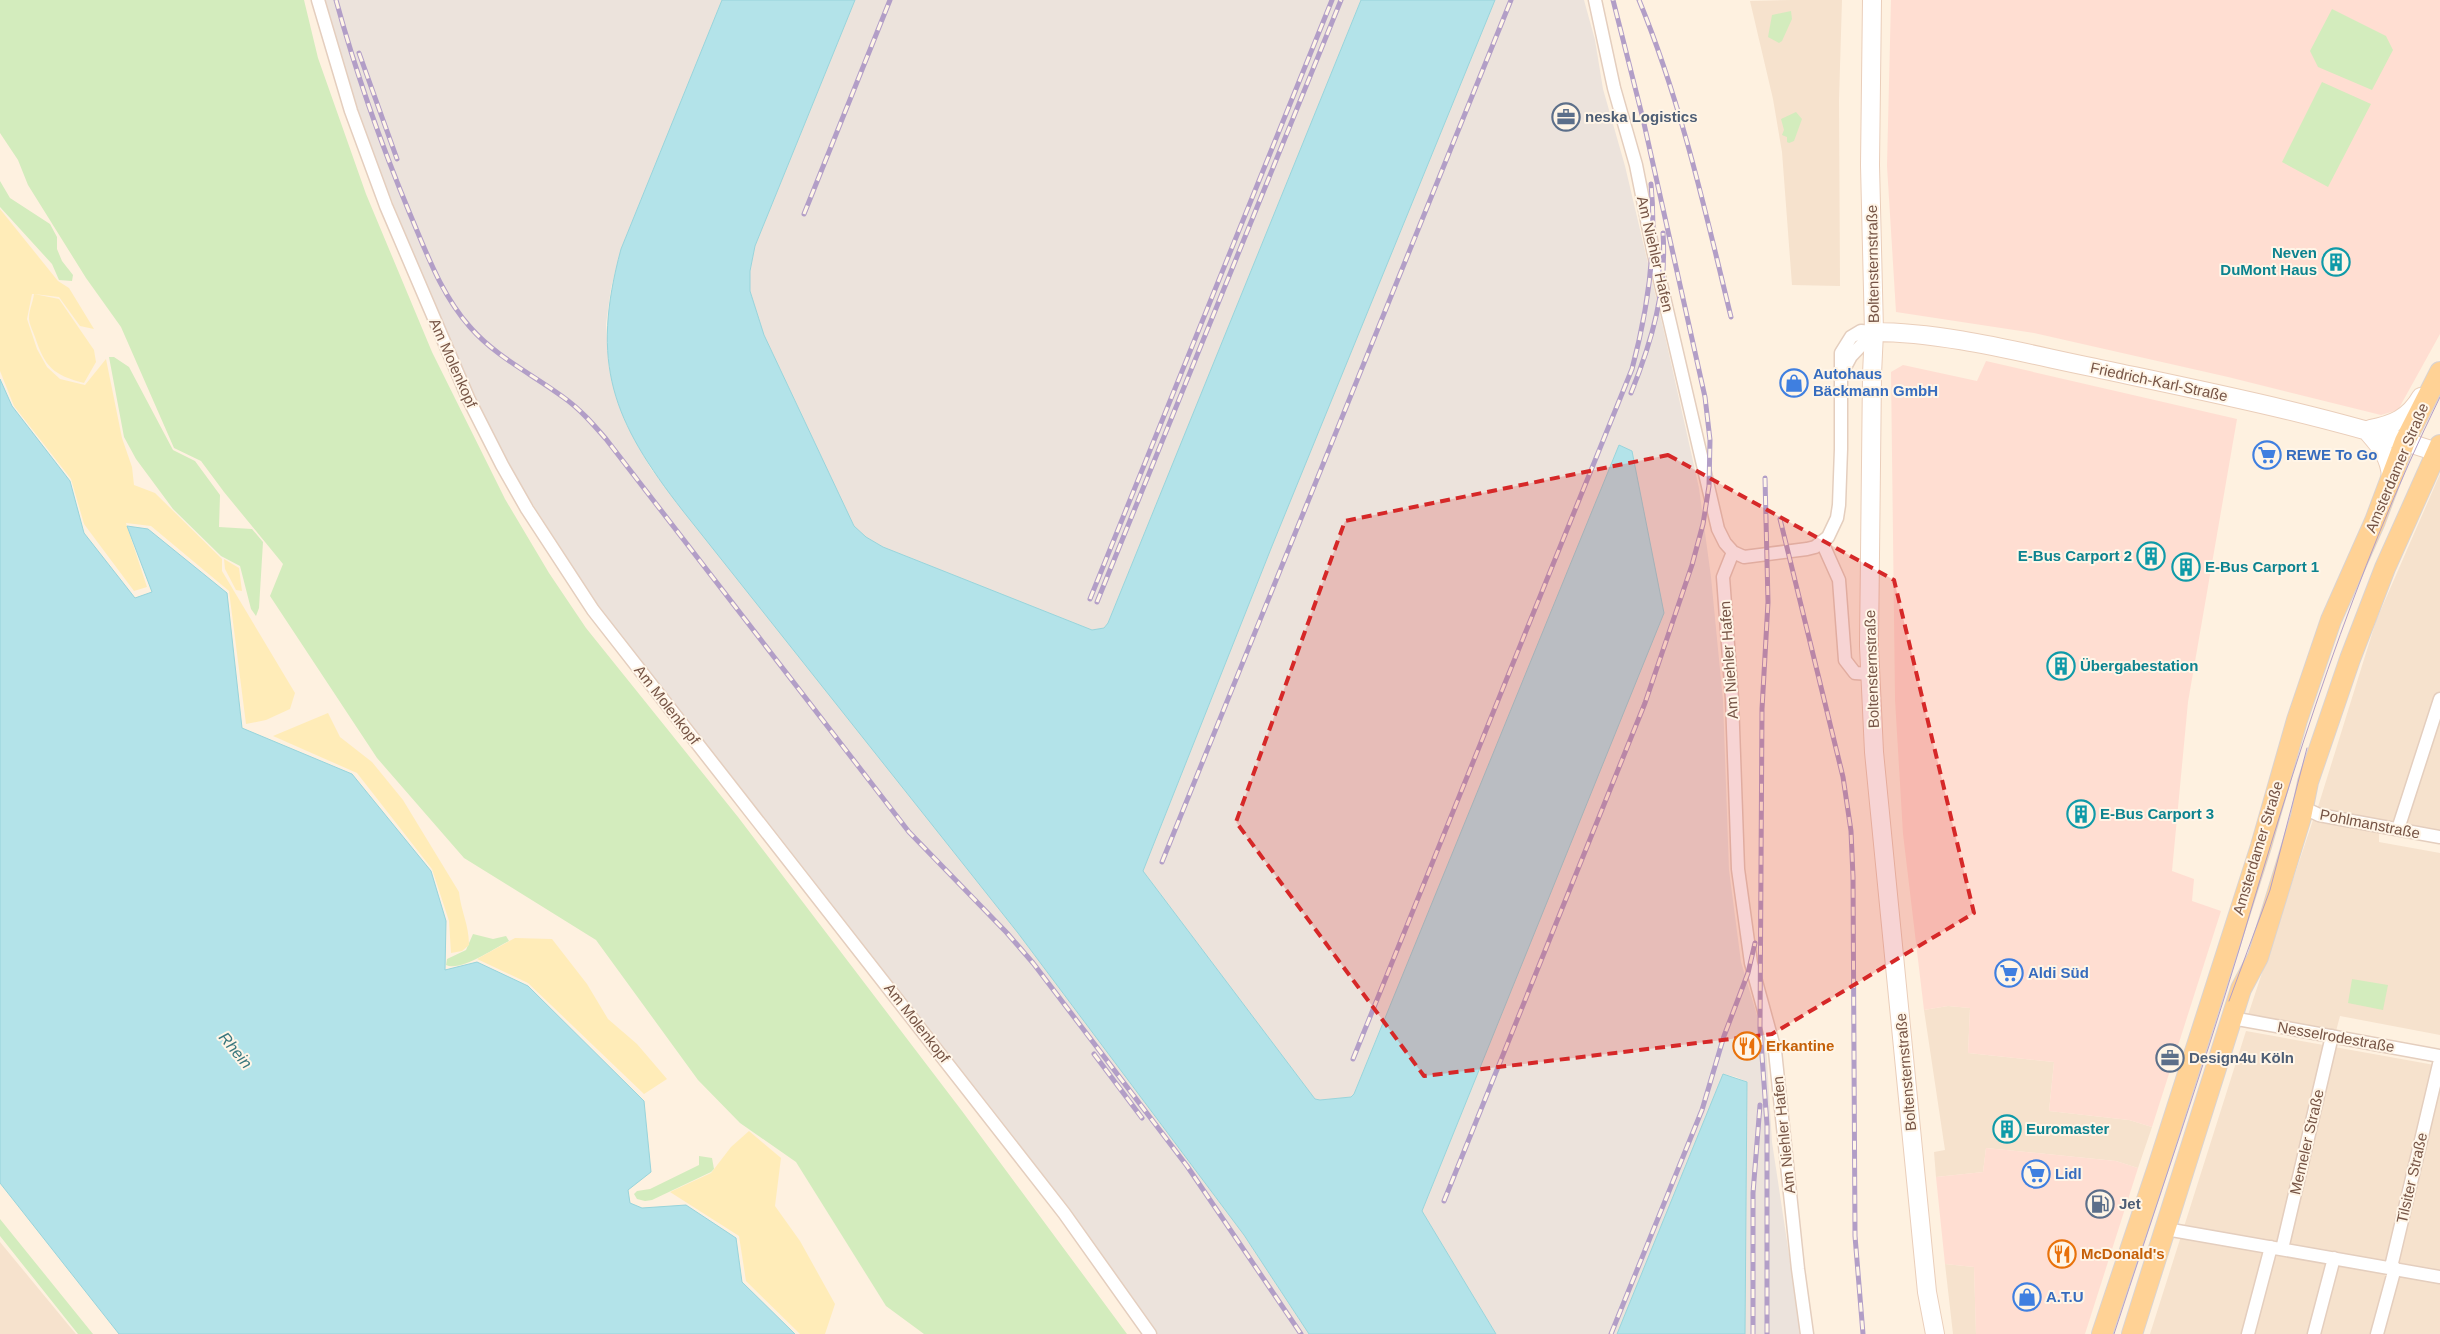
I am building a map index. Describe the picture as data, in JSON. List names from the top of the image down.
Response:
{
  "streets": {
    "main road": ["Boltensternstraße", "Friedrich-Karl-Straße", "Amsterdamer Straße"],
    "street": [
      "Am Niehler Hafen",
      "Am Molenkopf",
      "Pohlmanstraße",
      "Nesselrodestraße",
      "Memeler Straße",
      "Tilsiter Straße"
    ]
  },
  "crossings": [
    ["Boltensternstraße", "Friedrich-Karl-Straße"],
    ["Friedrich-Karl-Straße", "Amsterdamer Straße"],
    ["Amsterdamer Straße", "Pohlmanstraße"],
    ["Amsterdamer Straße", "Nesselrodestraße"],
    ["Nesselrodestraße", "Memeler Straße"]
  ],
  "water": ["Rhein"],
  "places": {
    "office": ["neska Logistics", "Design4u Köln"],
    "building": [
      "Neven DuMont Haus",
      "E-Bus Carport 2",
      "E-Bus Carport 1",
      "Übergabestation",
      "E-Bus Carport 3",
      "Euromaster"
    ],
    "shop": ["Autohaus Bäckmann GmbH", "A.T.U"],
    "supermarket": ["REWE To Go", "Aldi Süd", "Lidl"],
    "restaurant": ["Erkantine", "McDonald's"],
    "fuel station": ["Jet"]
  }
}
